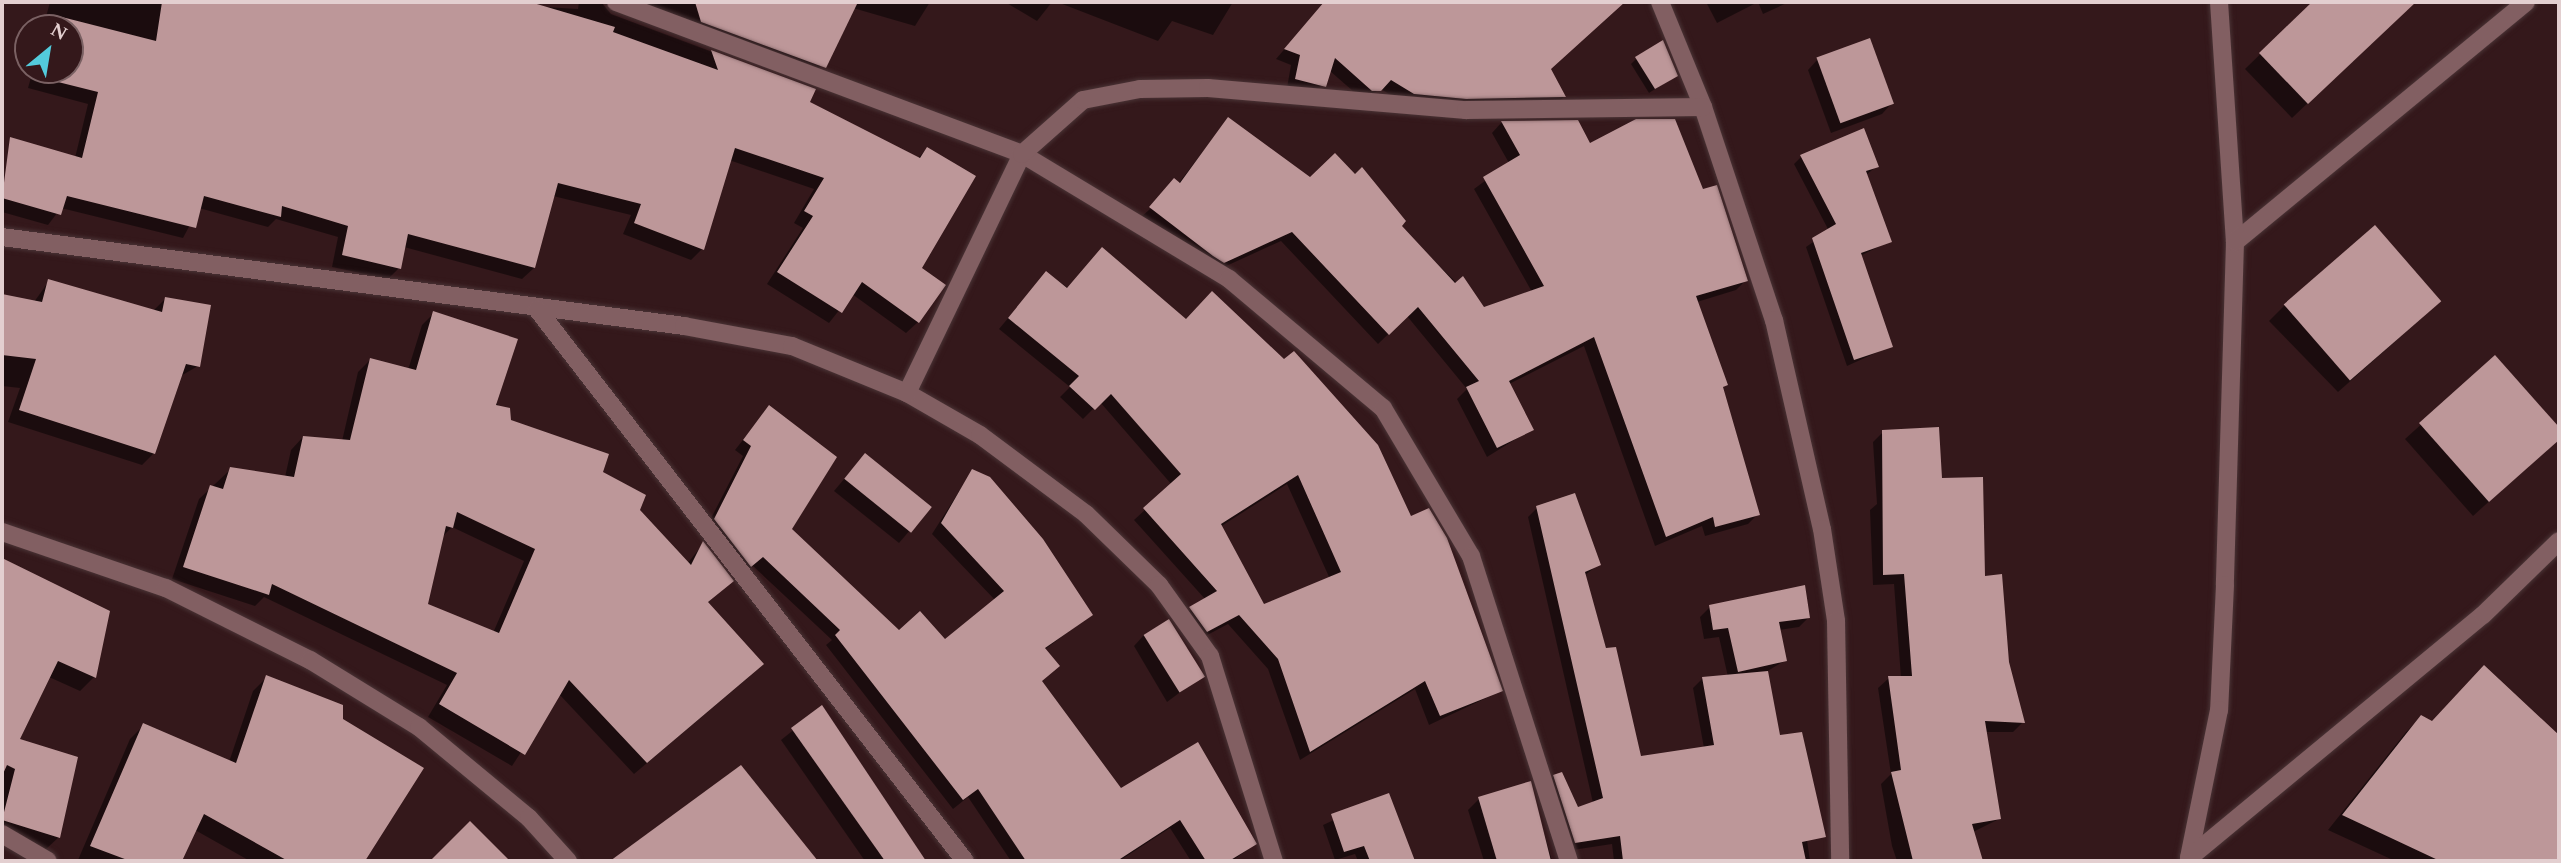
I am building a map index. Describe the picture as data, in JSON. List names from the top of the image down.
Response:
{
  "north": "top right"
}
